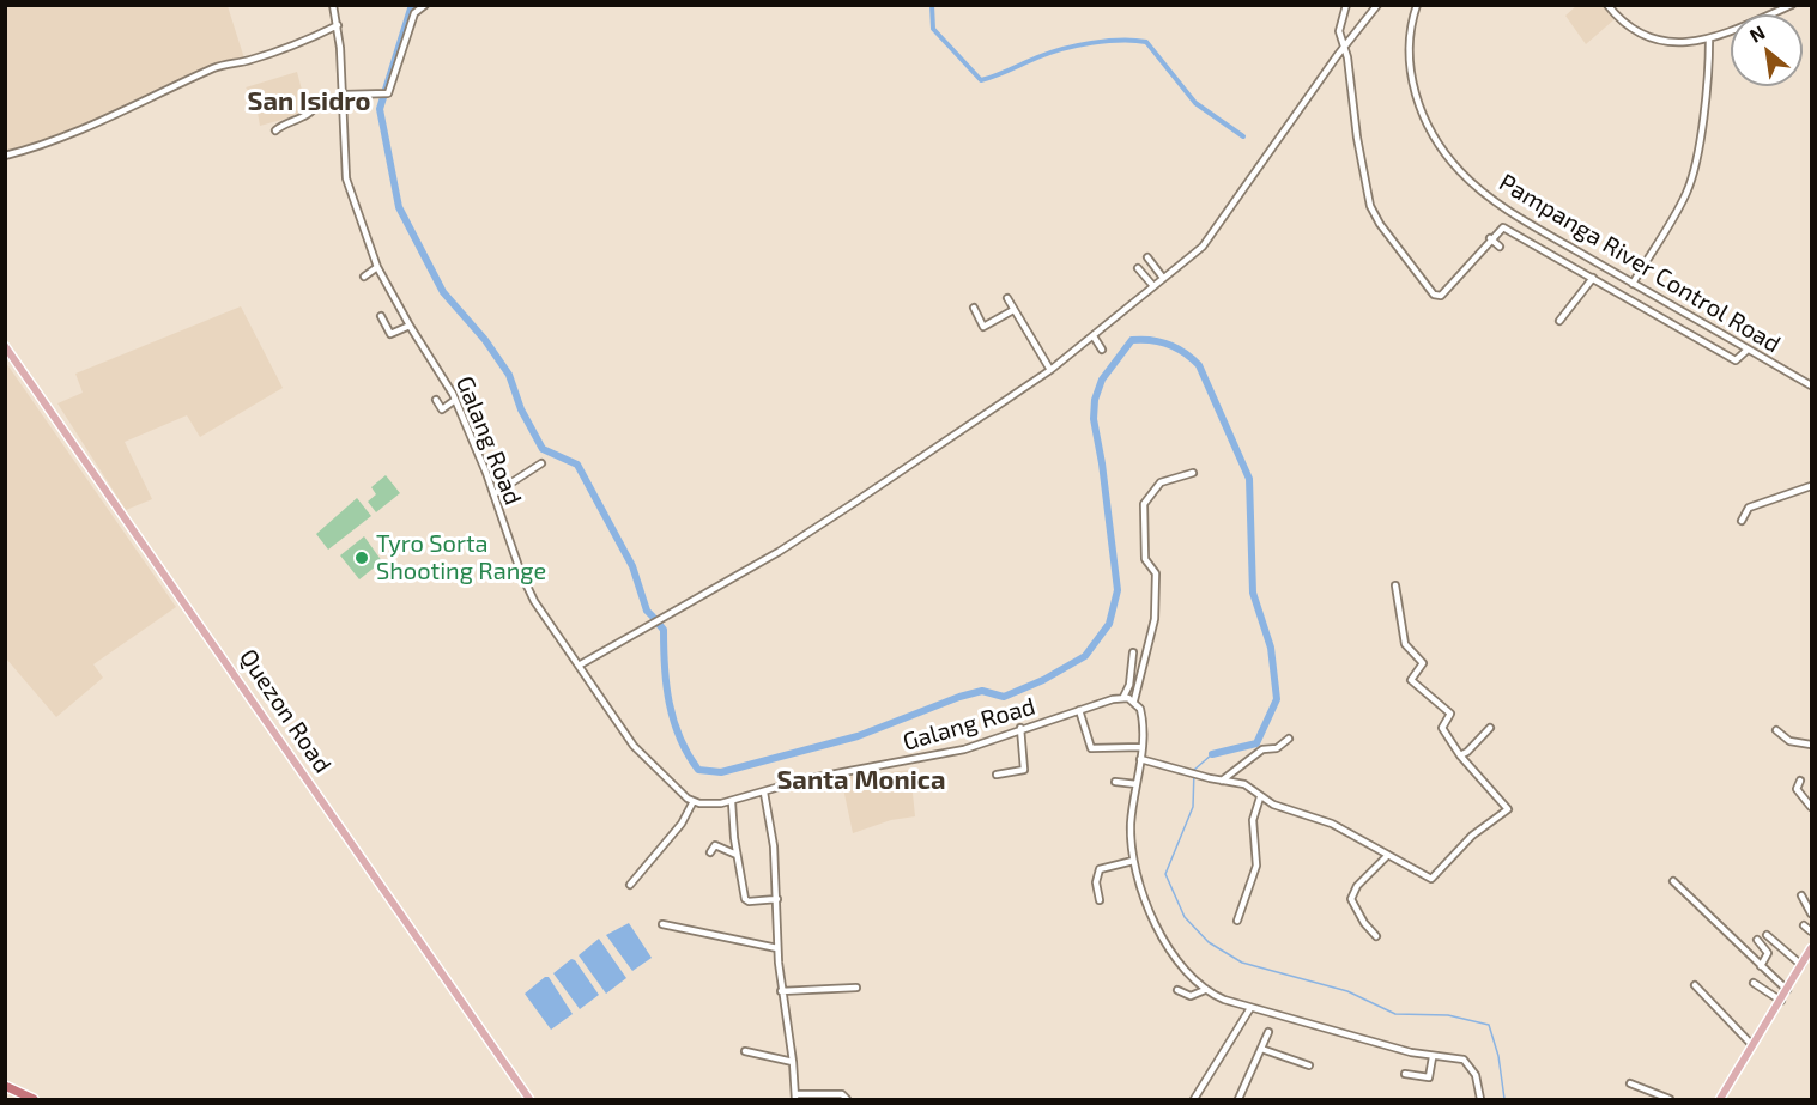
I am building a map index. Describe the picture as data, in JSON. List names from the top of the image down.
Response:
{
  "streets": {
    "main road": ["Quezon Road"],
    "street": ["Pampanga River Control Road", "Galang Road"]
  },
  "districts": ["San Isidro", "Santa Monica"],
  "places": ["Tyro Sorta Shooting Range"],
  "north": "top left"
}
